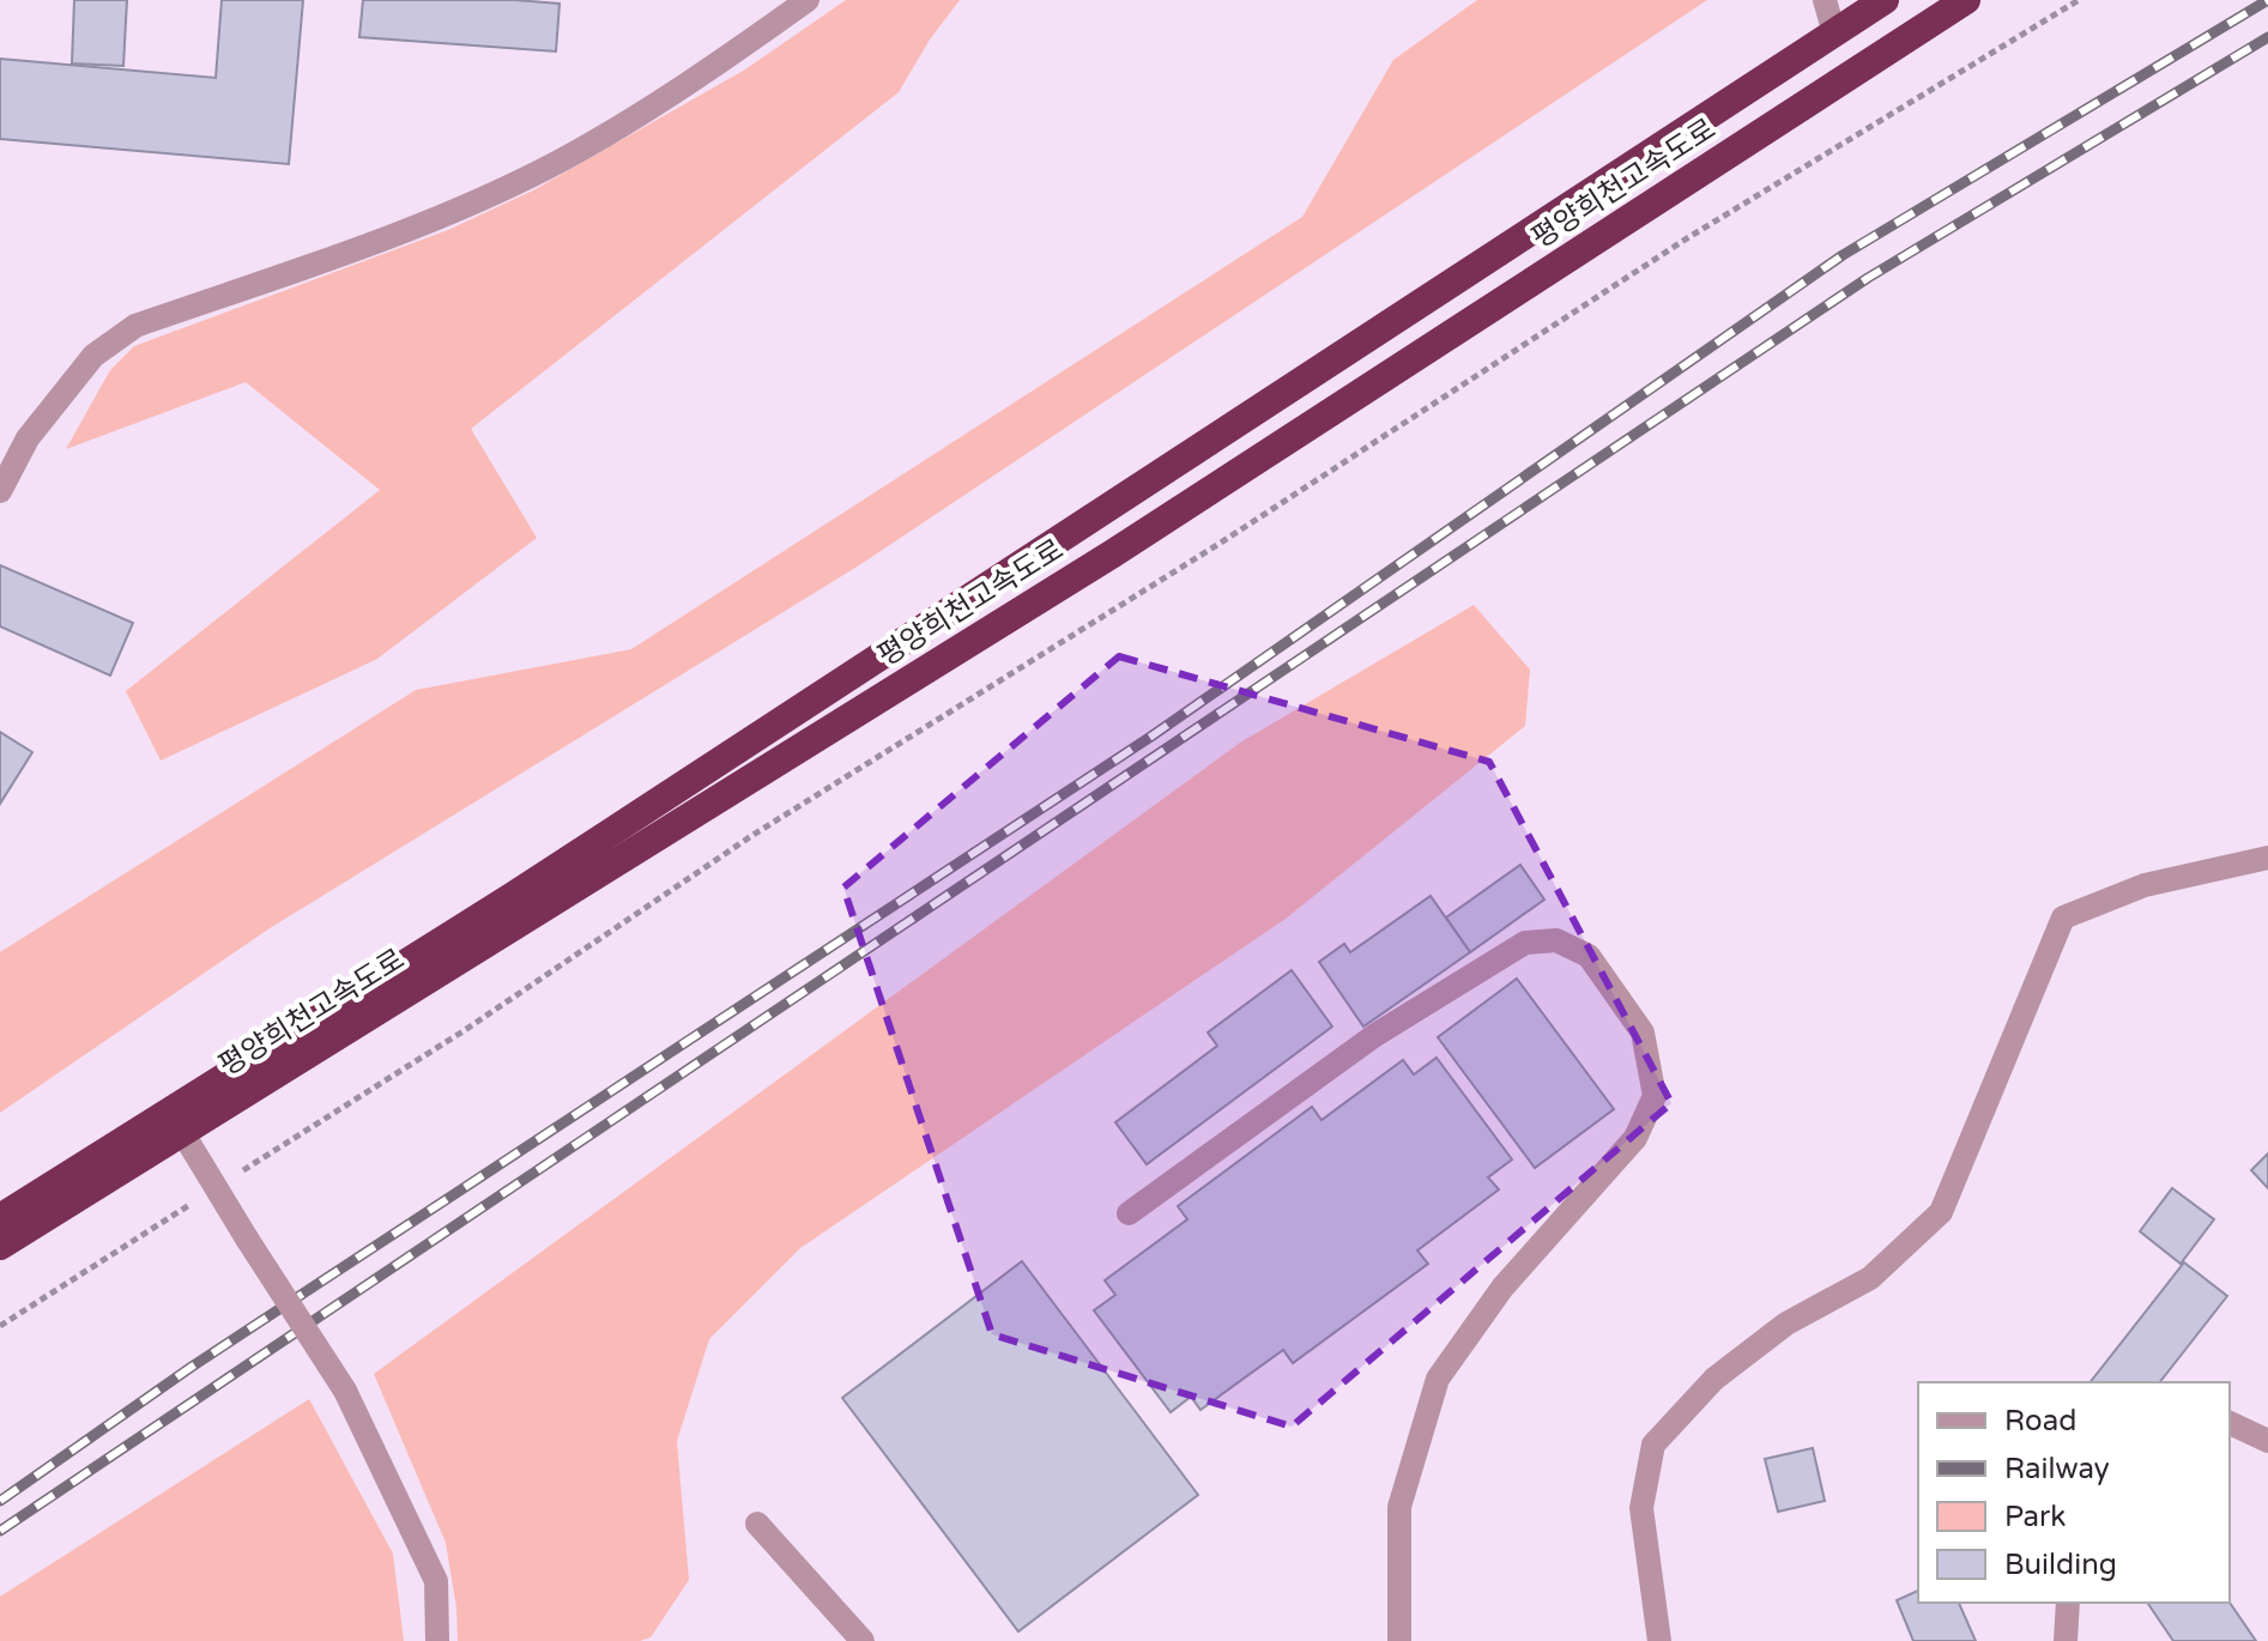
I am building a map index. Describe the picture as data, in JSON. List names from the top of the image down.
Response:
{
  "streets": {
    "highway": ["평양희천고속도로"]
  },
  "legend": [
    "Road",
    "Railway",
    "Park",
    "Building"
  ]
}
